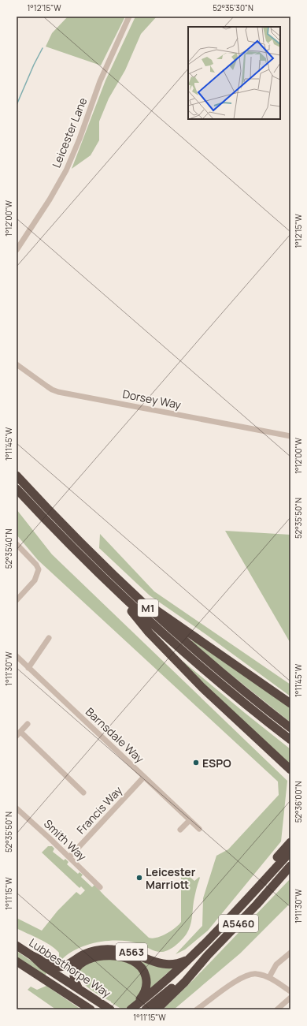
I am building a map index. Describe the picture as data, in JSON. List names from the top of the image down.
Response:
{
  "streets": {
    "highway": [
      "M1",
      "A5460",
      "A563",
      "Lubbesthorpe Way"
    ],
    "street": [
      "Leicester Lane",
      "Dorsey Way",
      "Barnsdale Way",
      "Francis Way",
      "Smith Way"
    ]
  },
  "crossings": [
    ["Barnsdale Way", "Francis Way"],
    ["Francis Way", "Smith Way"],
    ["A5460", "A563"],
    ["A563", "Lubbesthorpe Way"]
  ],
  "places": ["ESPO", "Leicester Marriott"],
  "coordinates": [
    "1°12'15\"W",
    "52°35'30\"N",
    "1°12'00\"W",
    "1°11'45\"W",
    "52°35'50\"N",
    "52°35'40\"N",
    "1°11'30\"W",
    "52°36'00\"N",
    "1°11'15\"W"
  ]
}
